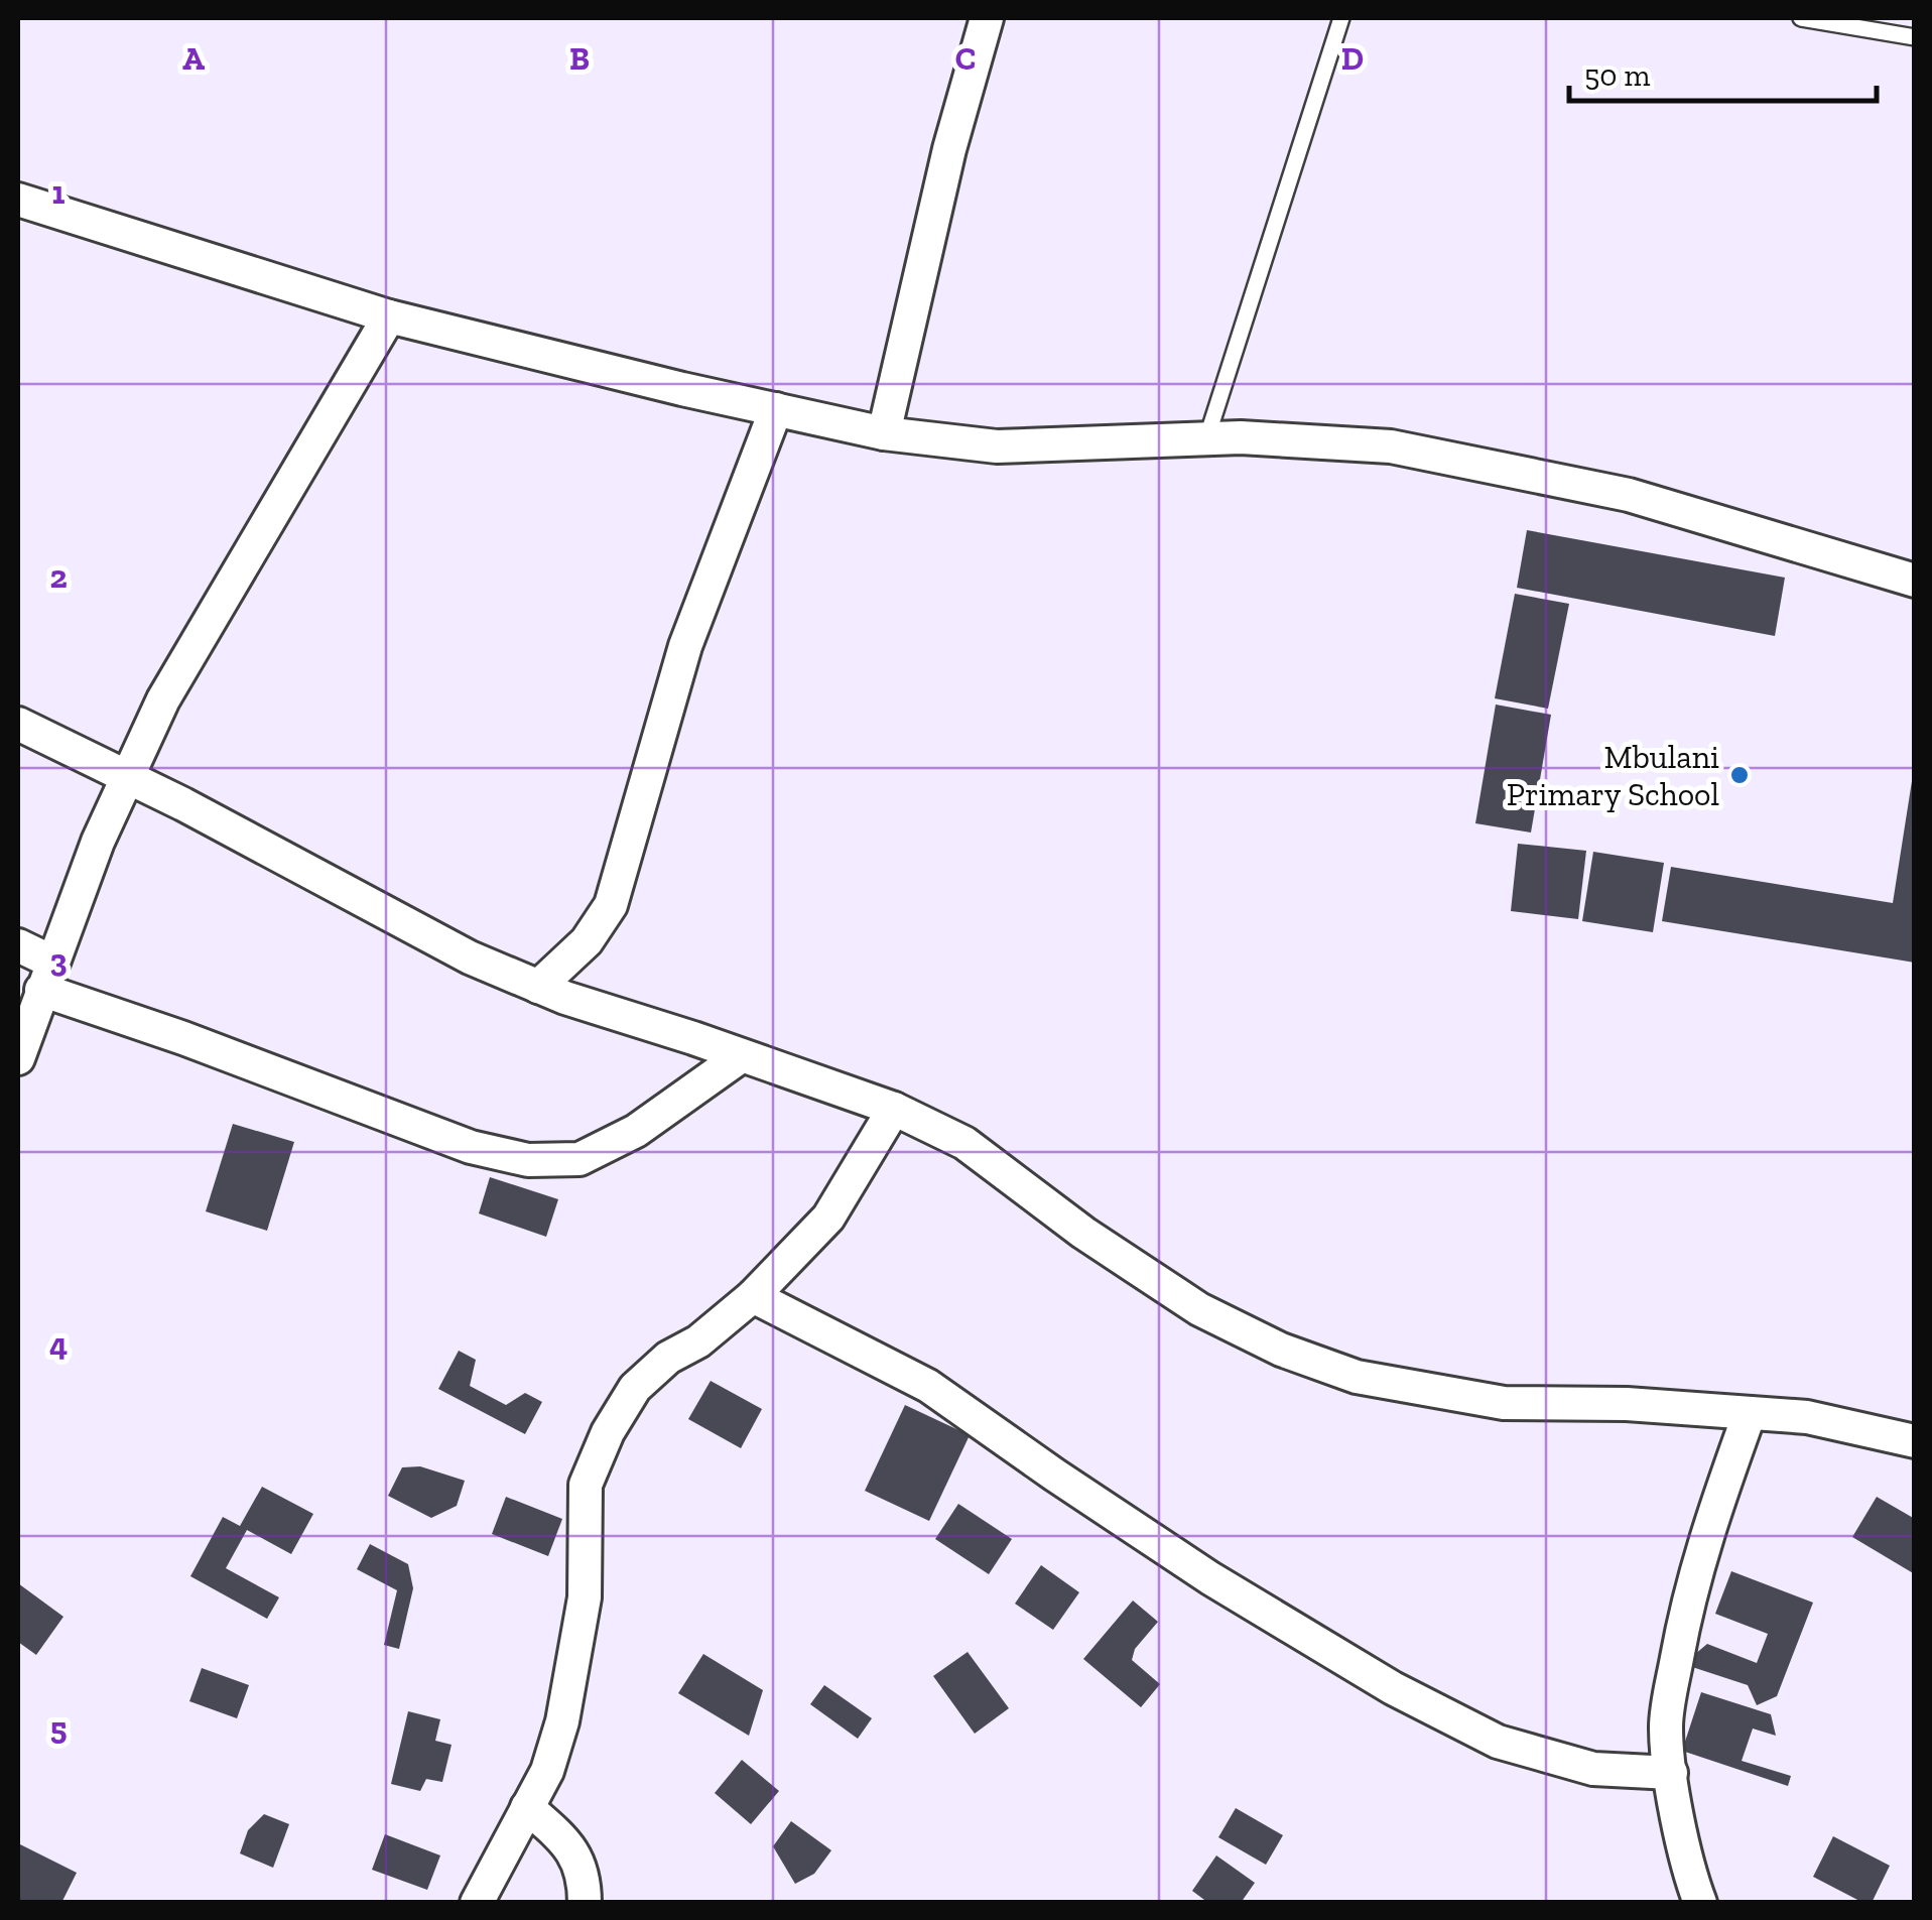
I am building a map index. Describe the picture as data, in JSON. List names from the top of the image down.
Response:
{
  "places": ["Mbulani Primary School"],
  "scale_bar": "50 m",
  "grid": {
    "columns": [
      "A",
      "B",
      "C",
      "D"
    ],
    "rows": [
      "1",
      "2",
      "3",
      "4",
      "5"
    ]
  }
}
